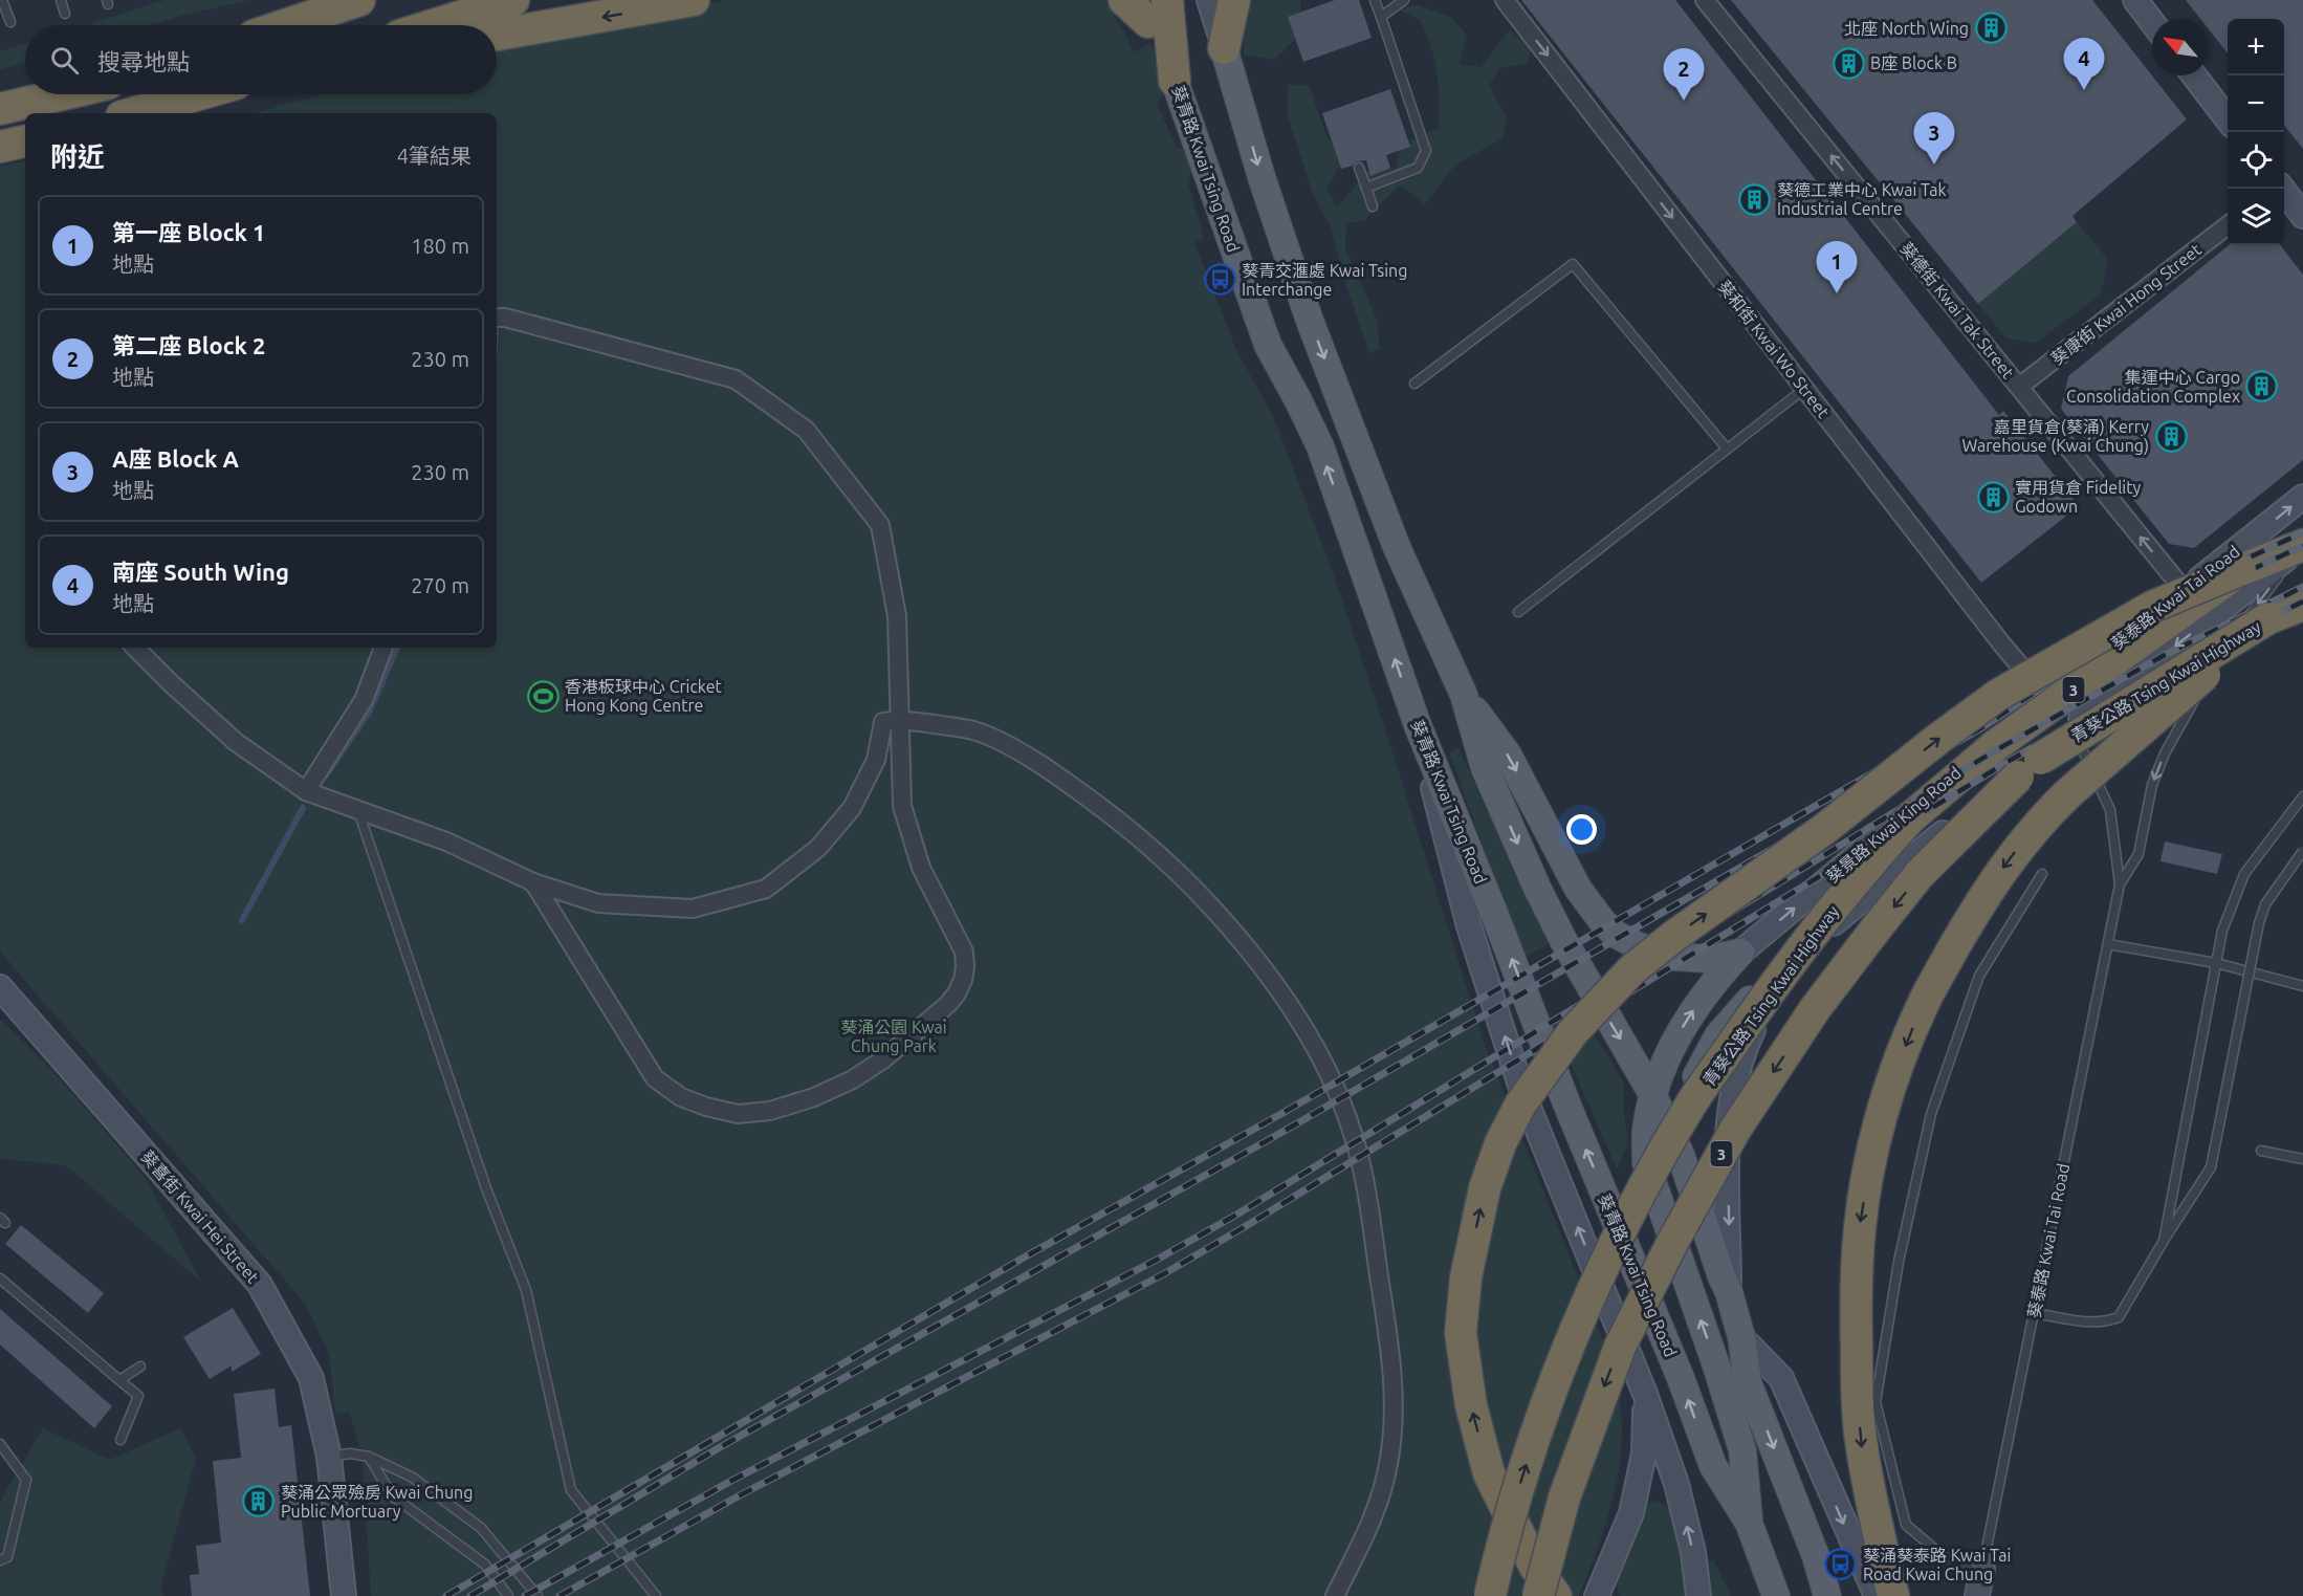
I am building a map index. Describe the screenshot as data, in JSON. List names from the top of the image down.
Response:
{
  "streets": {
    "highway": ["青葵公路 Tsing Kwai Highway", "3"],
    "main road": [
      "葵青路 Kwai Tsing Road",
      "葵泰路 Kwai Tai Road",
      "葵景路 Kwai King Road",
      "葵喜街 Kwai Hei Street"
    ],
    "street": ["葵康街 Kwai Hong Street", "葵德街 Kwai Tak Street", "葵和街 Kwai Wo Street"]
  },
  "crossings": [
    ["葵康街 Kwai Hong Street", "葵德街 Kwai Tak Street"],
    ["葵德街 Kwai Tak Street", "葵泰路 Kwai Tai Road"],
    ["葵和街 Kwai Wo Street", "葵泰路 Kwai Tai Road"],
    ["葵和街 Kwai Wo Street", "葵景路 Kwai King Road"],
    ["葵泰路 Kwai Tai Road", "葵景路 Kwai King Road"]
  ],
  "one_way": ["葵德街 Kwai Tak Street", "葵和街 Kwai Wo Street"],
  "parks": ["葵涌公園 Kwai Chung Park"],
  "places": {
    "building": [
      "北座 North Wing",
      "B座 Block B",
      "葵德工業中心 Kwai Tak Industrial Centre",
      "集運中心 Cargo Consolidation Complex",
      "嘉里貨倉(葵涌) Kerry Warehouse (Kwai Chung)",
      "實用貨倉 Fidelity Godown",
      "葵涌公眾殮房 Kwai Chung Public Mortuary"
    ],
    "bus stop": ["葵青交滙處 Kwai Tsing Interchange", "葵涌葵泰路 Kwai Tai Road Kwai Chung"],
    "sports": ["香港板球中心 Cricket Hong Kong Centre"]
  },
  "north": "top left",
  "page": {
    "map_buttons": ["+", "−"],
    "search": "搜尋地點",
    "pins": [
      "4",
      "2",
      "3",
      "1"
    ],
    "heading": ["附近", "4筆結果"],
    "list": [
      {
        "mark": "1",
        "name": "第一座 Block 1",
        "note": "地點",
        "value": "180 m"
      },
      {
        "mark": "2",
        "name": "第二座 Block 2",
        "note": "地點",
        "value": "230 m"
      },
      {
        "mark": "3",
        "name": "A座 Block A",
        "note": "地點",
        "value": "230 m"
      },
      {
        "mark": "4",
        "name": "南座 South Wing",
        "note": "地點",
        "value": "270 m"
      }
    ]
  }
}
